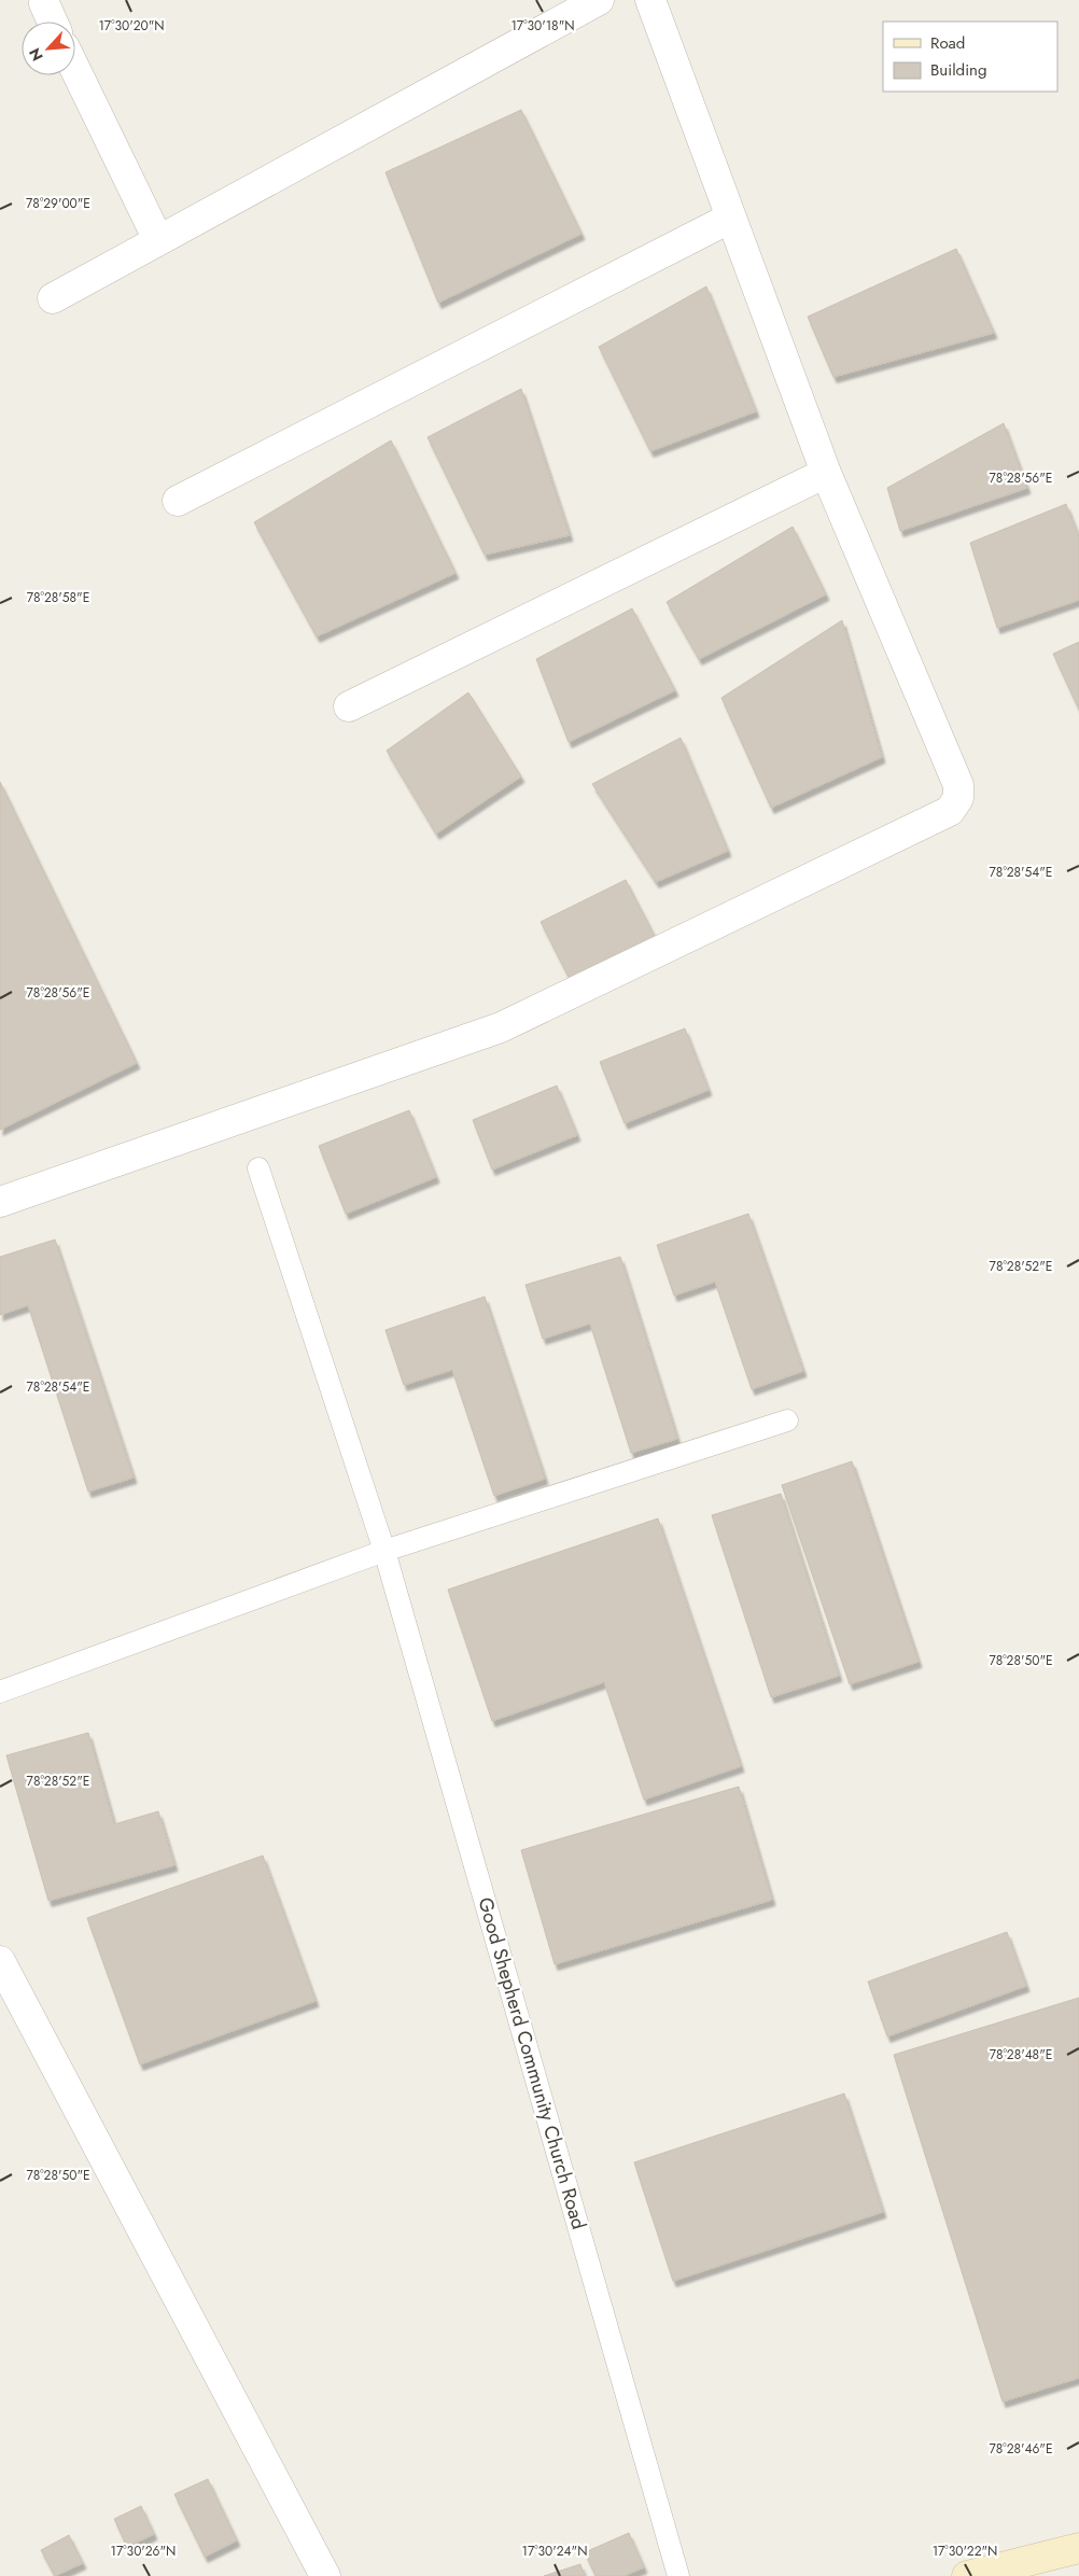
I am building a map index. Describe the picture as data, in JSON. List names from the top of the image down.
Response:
{
  "streets": {
    "lane": ["Good Shepherd Community Church Road"]
  },
  "legend": ["Road", "Building"],
  "north": "bottom left",
  "coordinates": [
    "17°30'20\"N",
    "17°30'18\"N",
    "78°29'00\"E",
    "78°28'56\"E",
    "78°28'58\"E",
    "78°28'54\"E",
    "78°28'52\"E",
    "78°28'50\"E",
    "78°28'48\"E",
    "78°28'46\"E",
    "17°30'26\"N",
    "17°30'24\"N",
    "17°30'22\"N"
  ]
}
